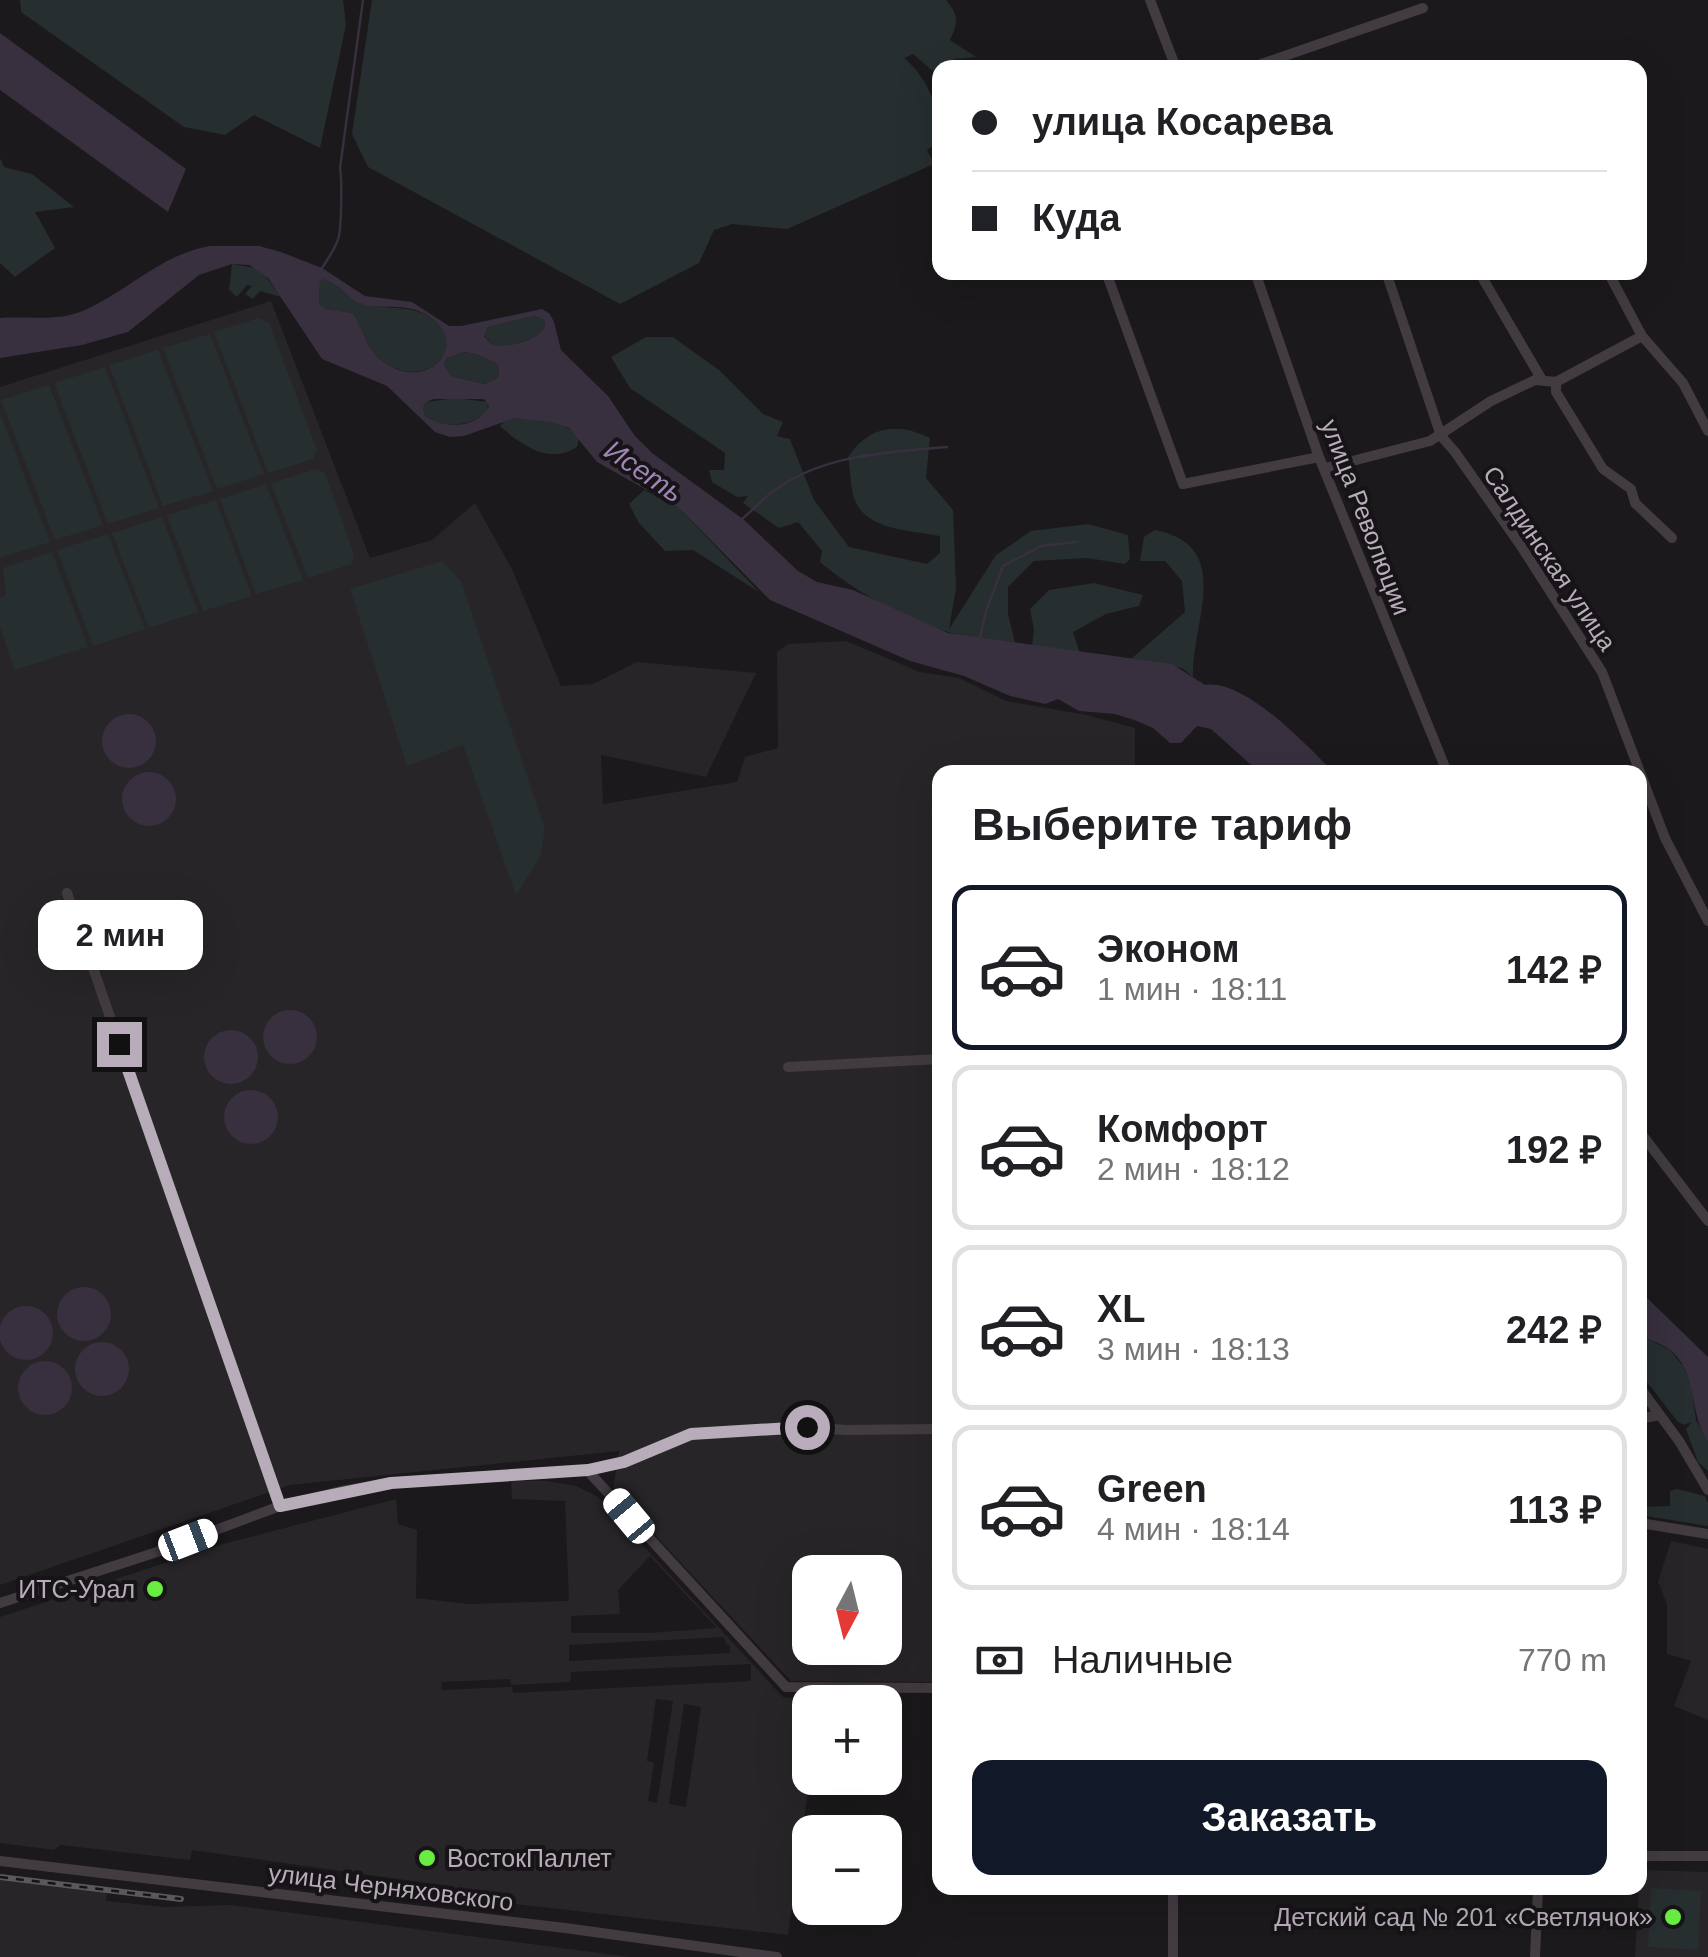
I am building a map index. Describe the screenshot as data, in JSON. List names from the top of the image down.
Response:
{
  "streets": {
    "street": ["улица Революции", "Салдинская улица", "улица Черняховского"]
  },
  "water": ["Исеть"],
  "places": ["ИТС-Урал", "ВостокПаллет", "Детский сад № 201 «Светлячок»"],
  "north": "bottom",
  "page": {
    "banner": ["улица Косарева", "Куда"],
    "heading": "Выберите тариф",
    "list": [
      {
        "name": "Эконом",
        "note": "1 мин · 18:11",
        "value": "142 ₽"
      },
      {
        "name": "Комфорт",
        "note": "2 мин · 18:12",
        "value": "192 ₽"
      },
      {
        "name": "XL",
        "note": "3 мин · 18:13",
        "value": "242 ₽"
      },
      {
        "name": "Green",
        "note": "4 мин · 18:14",
        "value": "113 ₽"
      }
    ],
    "bubble": "2 мин",
    "map_buttons": ["+", "−"],
    "pay": ["Наличные", "770 m"],
    "buttons": "Заказать"
  }
}
